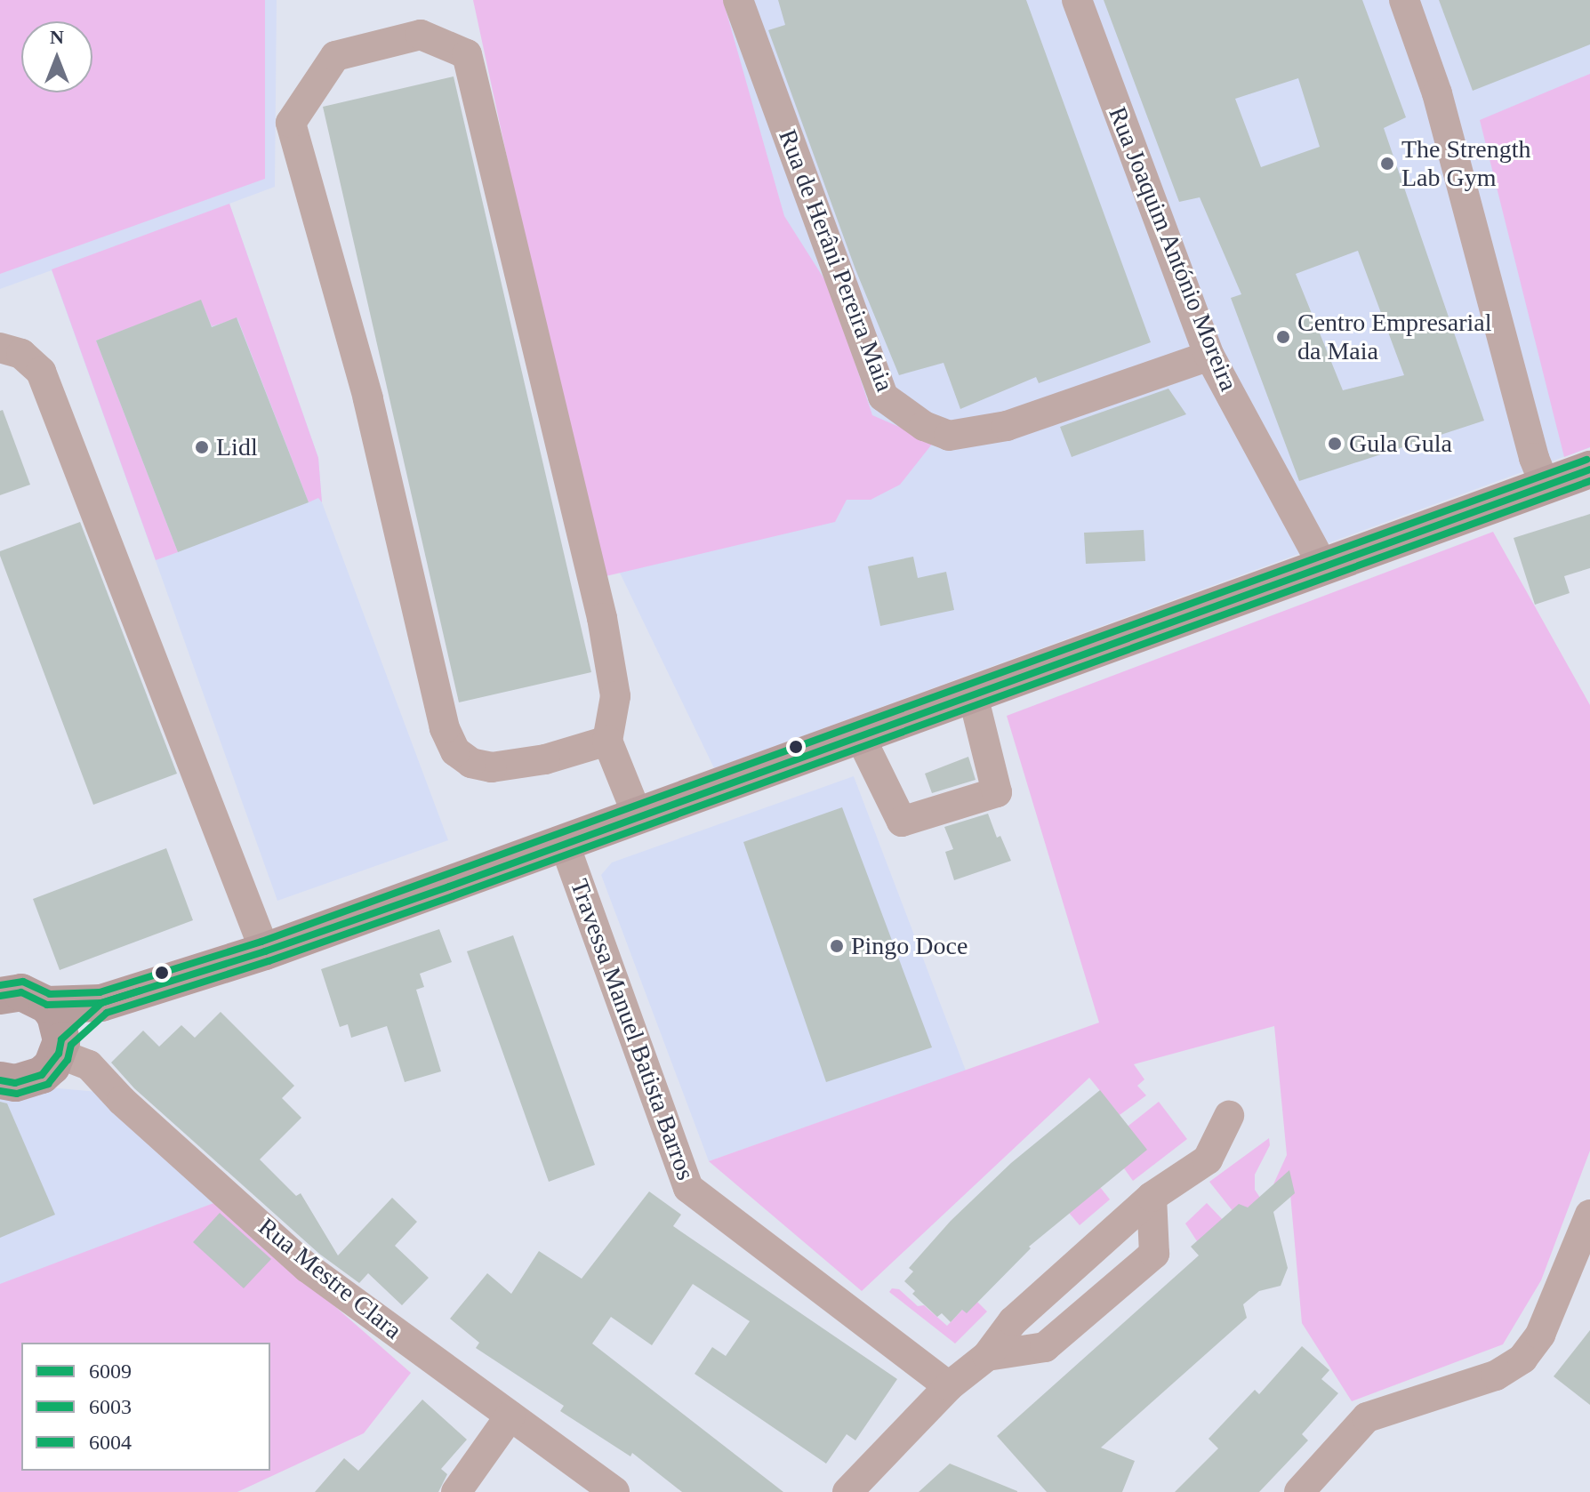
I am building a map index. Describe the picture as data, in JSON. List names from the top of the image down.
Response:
{
  "streets": {
    "street": [
      "Rua Joaquim António Moreira",
      "Rua de Herâni Pereira Maia",
      "Travessa Manuel Batista Barros",
      "Rua Mestre Clara"
    ]
  },
  "crossings": [
    ["Rua Joaquim António Moreira", "Rua de Herâni Pereira Maia"]
  ],
  "places": [
    "The Strength Lab Gym",
    "Centro Empresarial da Maia",
    "Gula Gula",
    "Lidl",
    "Pingo Doce"
  ],
  "lines": ["transit line 6004", "transit line 6009", "transit line 6003"],
  "legend": ["6009", "6003", "6004"],
  "north": "top"
}
